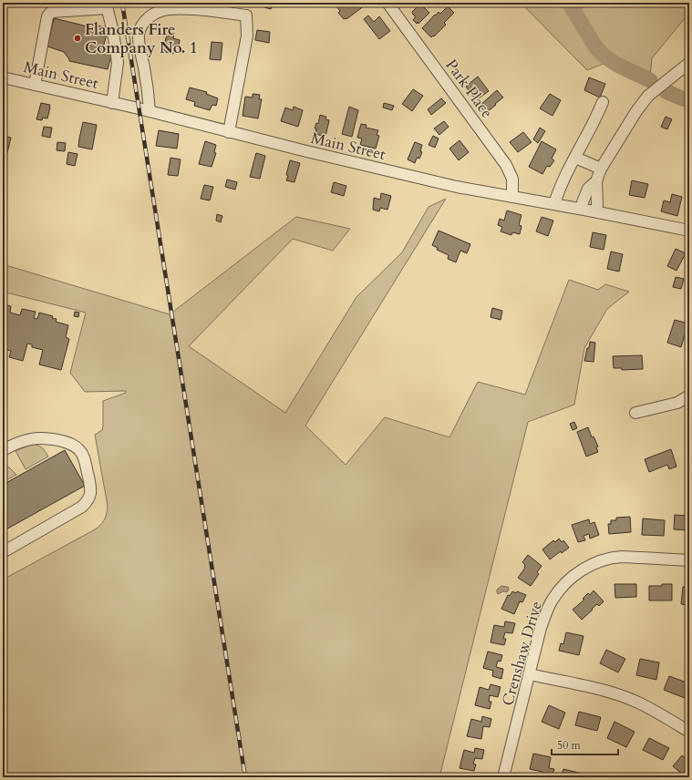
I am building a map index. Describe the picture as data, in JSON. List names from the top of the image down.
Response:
{
  "streets": {
    "street": ["Main Street", "Park Place", "Crenshaw Drive"]
  },
  "crossings": [
    ["Main Street", "Park Place"]
  ],
  "places": ["Flanders Fire Company No. 1"],
  "scale_bar": "50 m"
}
